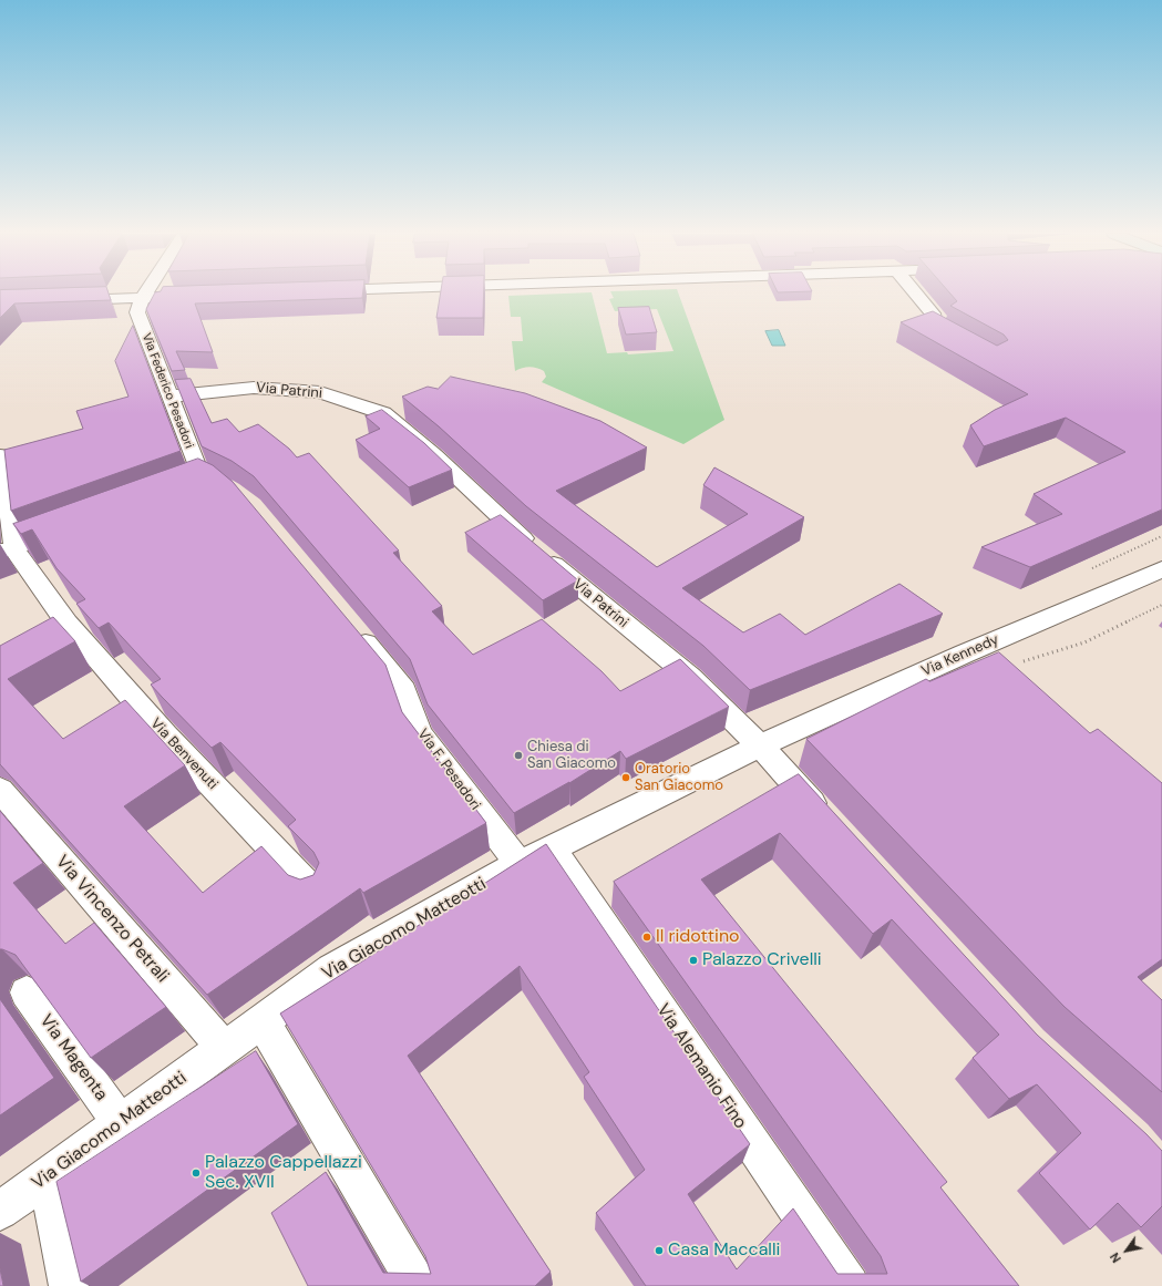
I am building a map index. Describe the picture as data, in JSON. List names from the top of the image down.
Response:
{
  "streets": {
    "street": [
      "Via Federico Pesadori",
      "Via Patrini",
      "Via Kennedy",
      "Via Benvenuti",
      "Via F. Pesadori",
      "Via Vincenzo Petrali",
      "Via Giacomo Matteotti",
      "Via Magenta",
      "Via Alemanio Fino"
    ]
  },
  "crossings": [
    ["Via Federico Pesadori", "Via Patrini"],
    ["Via Patrini", "Via Kennedy"],
    ["Via Kennedy", "Via Giacomo Matteotti"],
    ["Via Kennedy", "Via Alemanio Fino"],
    ["Via F. Pesadori", "Via Giacomo Matteotti"],
    ["Via Vincenzo Petrali", "Via Giacomo Matteotti"],
    ["Via Giacomo Matteotti", "Via Magenta"],
    ["Via Giacomo Matteotti", "Via Alemanio Fino"]
  ],
  "places": [
    "Chiesa di San Giacomo",
    "Oratorio San Giacomo",
    "Il ridottino",
    "Palazzo Crivelli",
    "Palazzo Cappellazzi Sec. XVII",
    "Casa Maccalli"
  ],
  "north": "bottom left"
}
